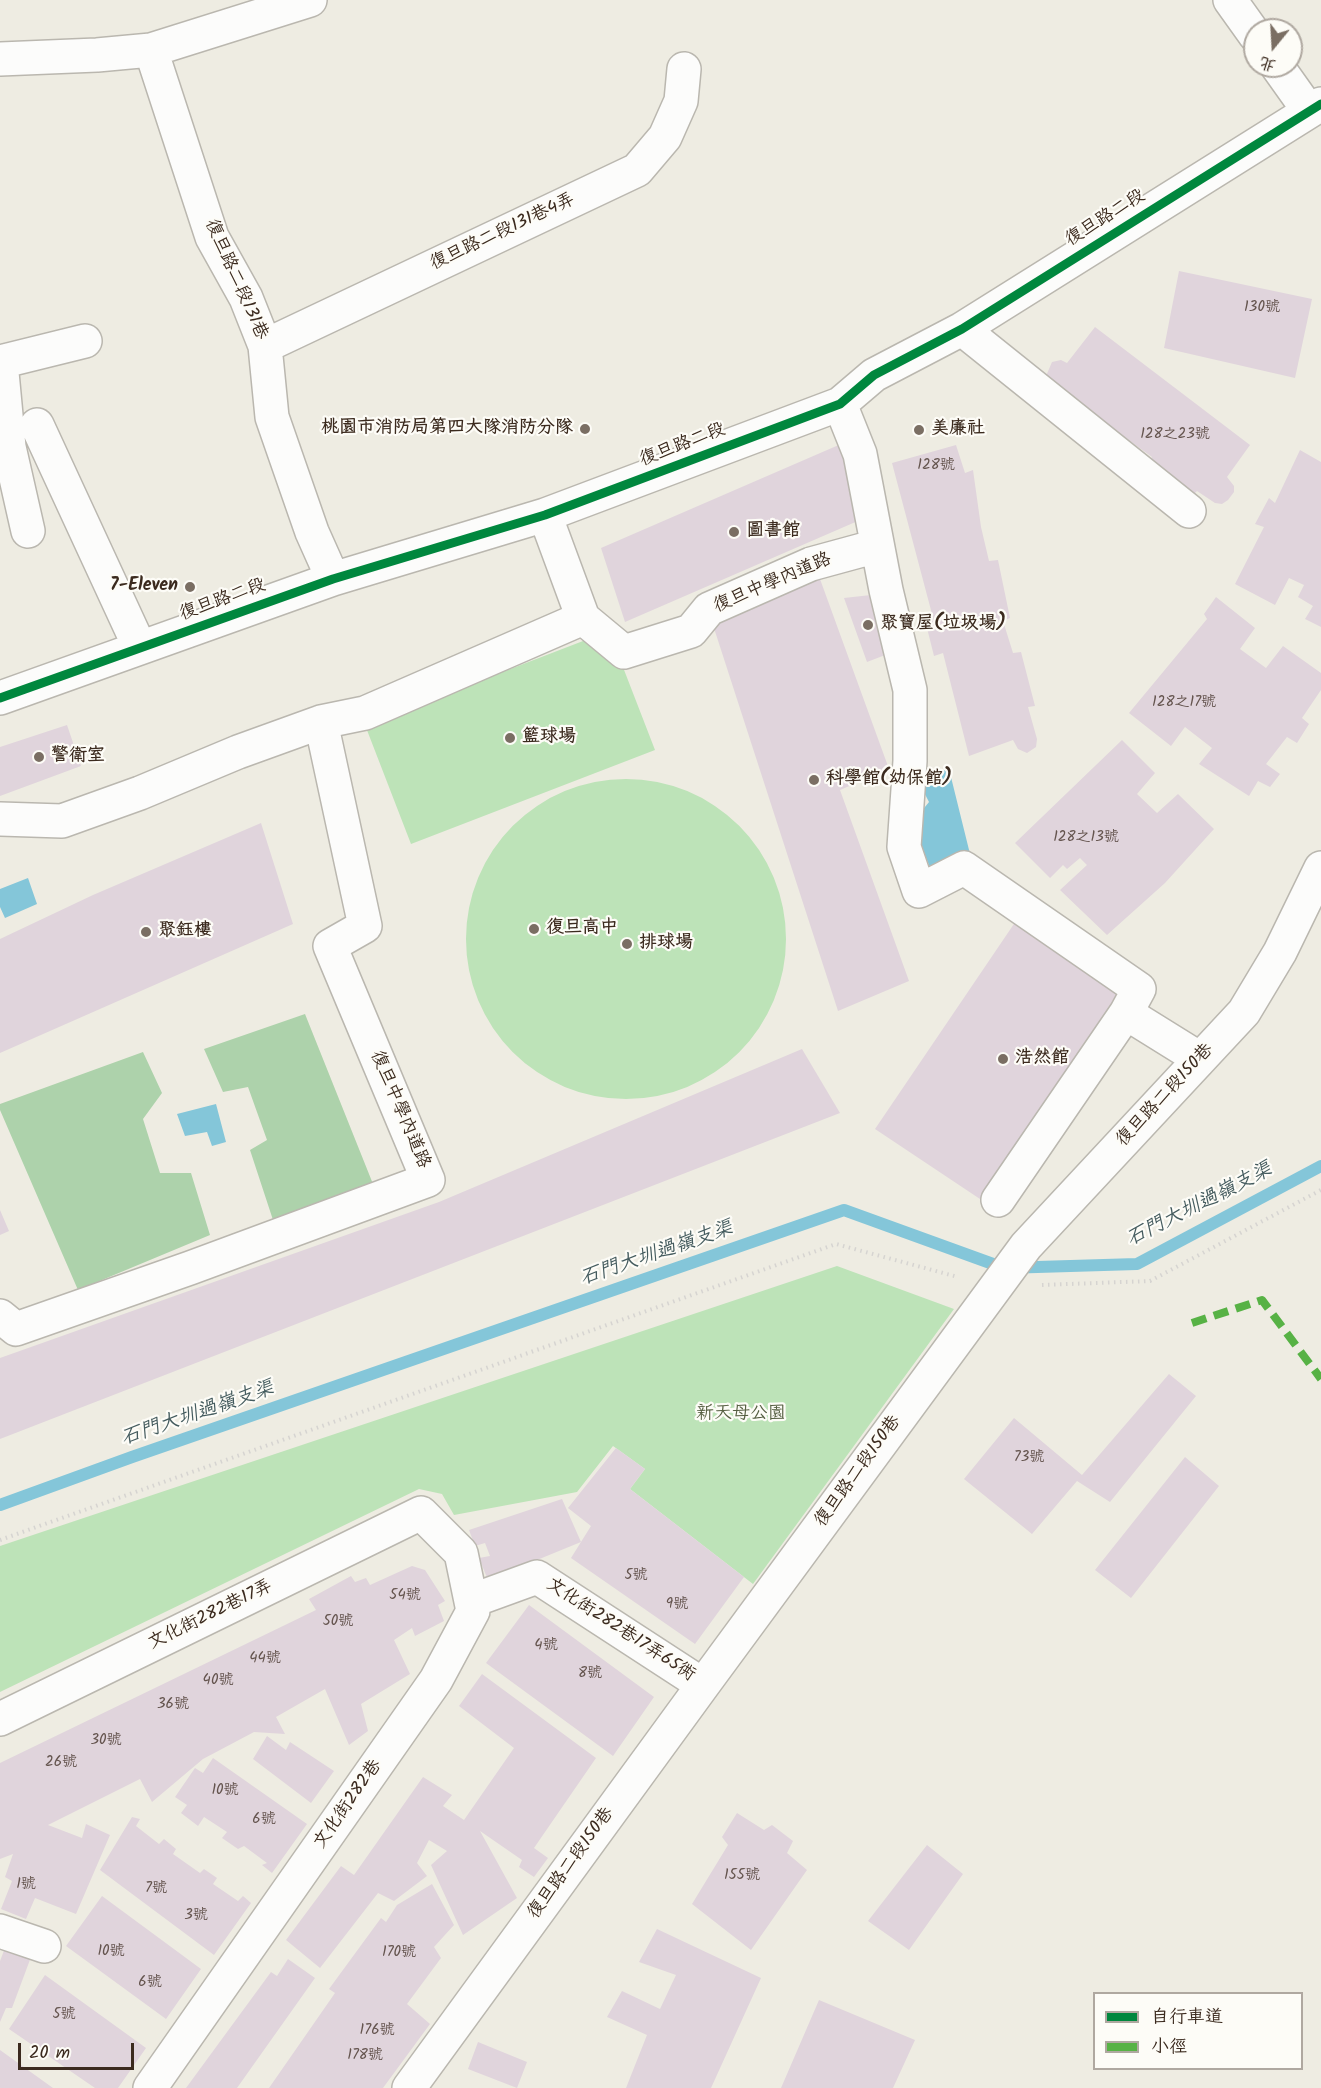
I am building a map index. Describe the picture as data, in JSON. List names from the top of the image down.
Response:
{
  "streets": {
    "street": [
      "復旦路二段",
      "復旦路二段131巷4弄",
      "復旦路二段131巷",
      "復旦中學內道路",
      "復旦路二段150巷",
      "文化街282巷17弄",
      "文化街282巷17弄65衖",
      "文化街282巷"
    ]
  },
  "crossings": [
    ["復旦路二段", "復旦路二段131巷"],
    ["復旦路二段131巷4弄", "復旦路二段131巷"],
    ["復旦路二段150巷", "文化街282巷17弄65衖"],
    ["文化街282巷17弄", "文化街282巷"],
    ["文化街282巷17弄65衖", "文化街282巷"]
  ],
  "water": ["石門大圳過嶺支渠"],
  "parks": ["新天母公園"],
  "places": [
    "桃園市消防局第四大隊消防分隊",
    "美廉社",
    "圖書館",
    "7-Eleven",
    "聚寶屋(垃圾場)",
    "籃球場",
    "警衛室",
    "科學館(幼保館)",
    "復旦高中",
    "聚鈺樓",
    "排球場",
    "浩然館"
  ],
  "house_numbers": [
    "130號",
    "128之23號",
    "128號",
    "128之17號",
    "128之13號",
    "73號",
    "5號",
    "54號",
    "9號",
    "50號",
    "4號",
    "44號",
    "8號",
    "40號",
    "36號",
    "30號",
    "26號",
    "10號",
    "6號",
    "155號",
    "1號",
    "7號",
    "3號",
    "10號",
    "170號",
    "6號",
    "5號",
    "176號",
    "178號"
  ],
  "legend": ["自行車道", "小徑"],
  "scale_bar": "20 m",
  "north": "bottom"
}
